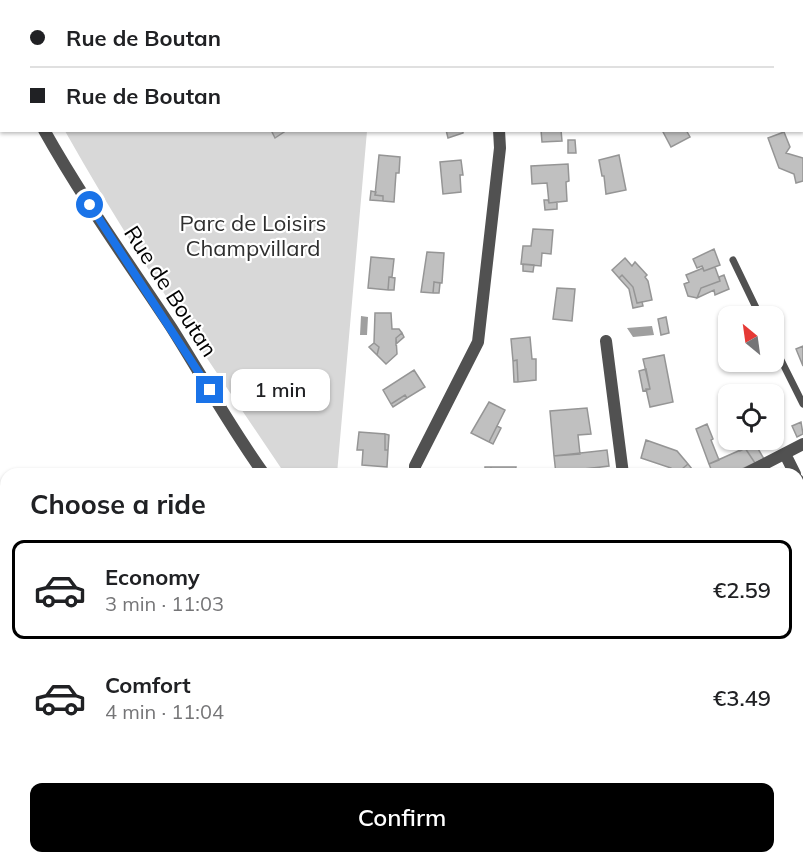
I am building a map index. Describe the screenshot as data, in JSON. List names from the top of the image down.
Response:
{
  "streets": {
    "street": ["Rue de Boutan"]
  },
  "parks": ["Parc de Loisirs Champvillard"],
  "north": "top left",
  "page": {
    "banner": ["Rue de Boutan", "Rue de Boutan"],
    "bubble": "1 min",
    "heading": "Choose a ride",
    "list": [
      {
        "name": "Economy",
        "note": "3 min · 11:03",
        "value": "€2.59"
      },
      {
        "name": "Comfort",
        "note": "4 min · 11:04",
        "value": "€3.49"
      }
    ],
    "buttons": "Confirm"
  }
}
